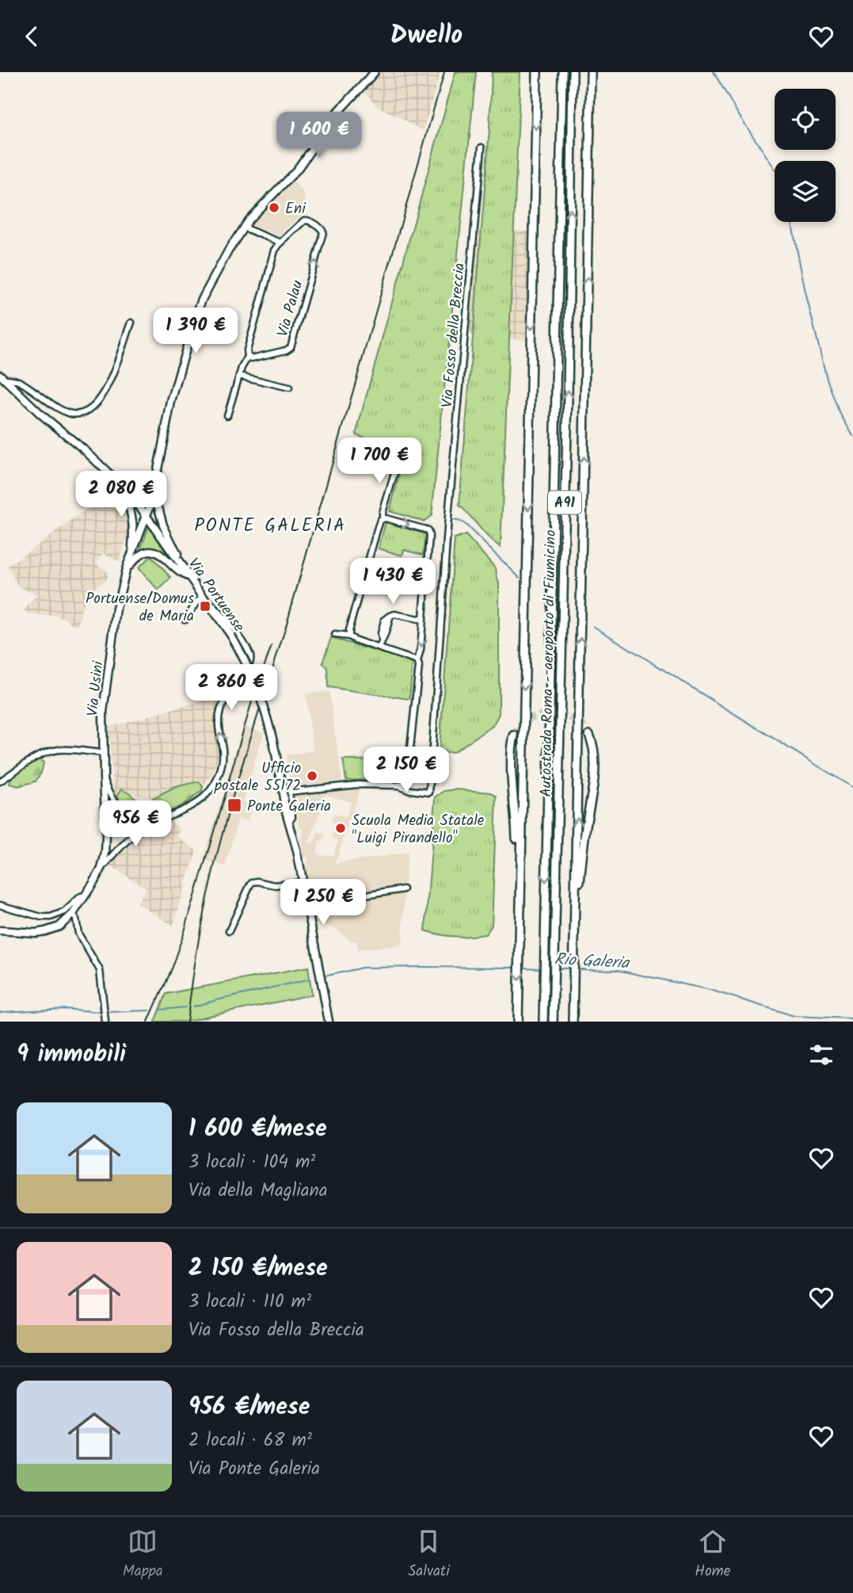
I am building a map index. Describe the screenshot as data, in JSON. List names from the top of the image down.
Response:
{
  "streets": {
    "highway": ["A91", "Autostrada Roma - aeroporto di Fiumicino"],
    "main road": ["Via Portuense", "Via Usini"],
    "street": ["Via Palau", "Via Fosso della Breccia"]
  },
  "crossings": [
    ["Via Portuense", "Via Usini"]
  ],
  "districts": ["PONTE GALERIA"],
  "water": ["Rio Galeria"],
  "places": {
    "other": ["Eni", "Ufficio postale 55172", "Scuola Media Statale \"Luigi Pirandello\""],
    "transit": ["Portuense/Domus de Maria", "Ponte Galeria"]
  },
  "page": {
    "header": "Dwello",
    "price": [
      "1 600 €",
      "1 390 €",
      "1 700 €",
      "2 080 €",
      "1 430 €",
      "2 860 €",
      "2 150 €",
      "956 €",
      "1 250 €"
    ],
    "heading": "9 immobili",
    "list": [
      {
        "name": "1 600 €/mese",
        "note": "3 locali · 104 m² · Via della Magliana"
      },
      {
        "name": "2 150 €/mese",
        "note": "3 locali · 110 m² · Via Fosso della Breccia"
      },
      {
        "name": "956 €/mese",
        "note": "2 locali · 68 m² · Via Ponte Galeria"
      }
    ],
    "tabs": ["Mappa", "Salvati", "Home"]
  }
}
